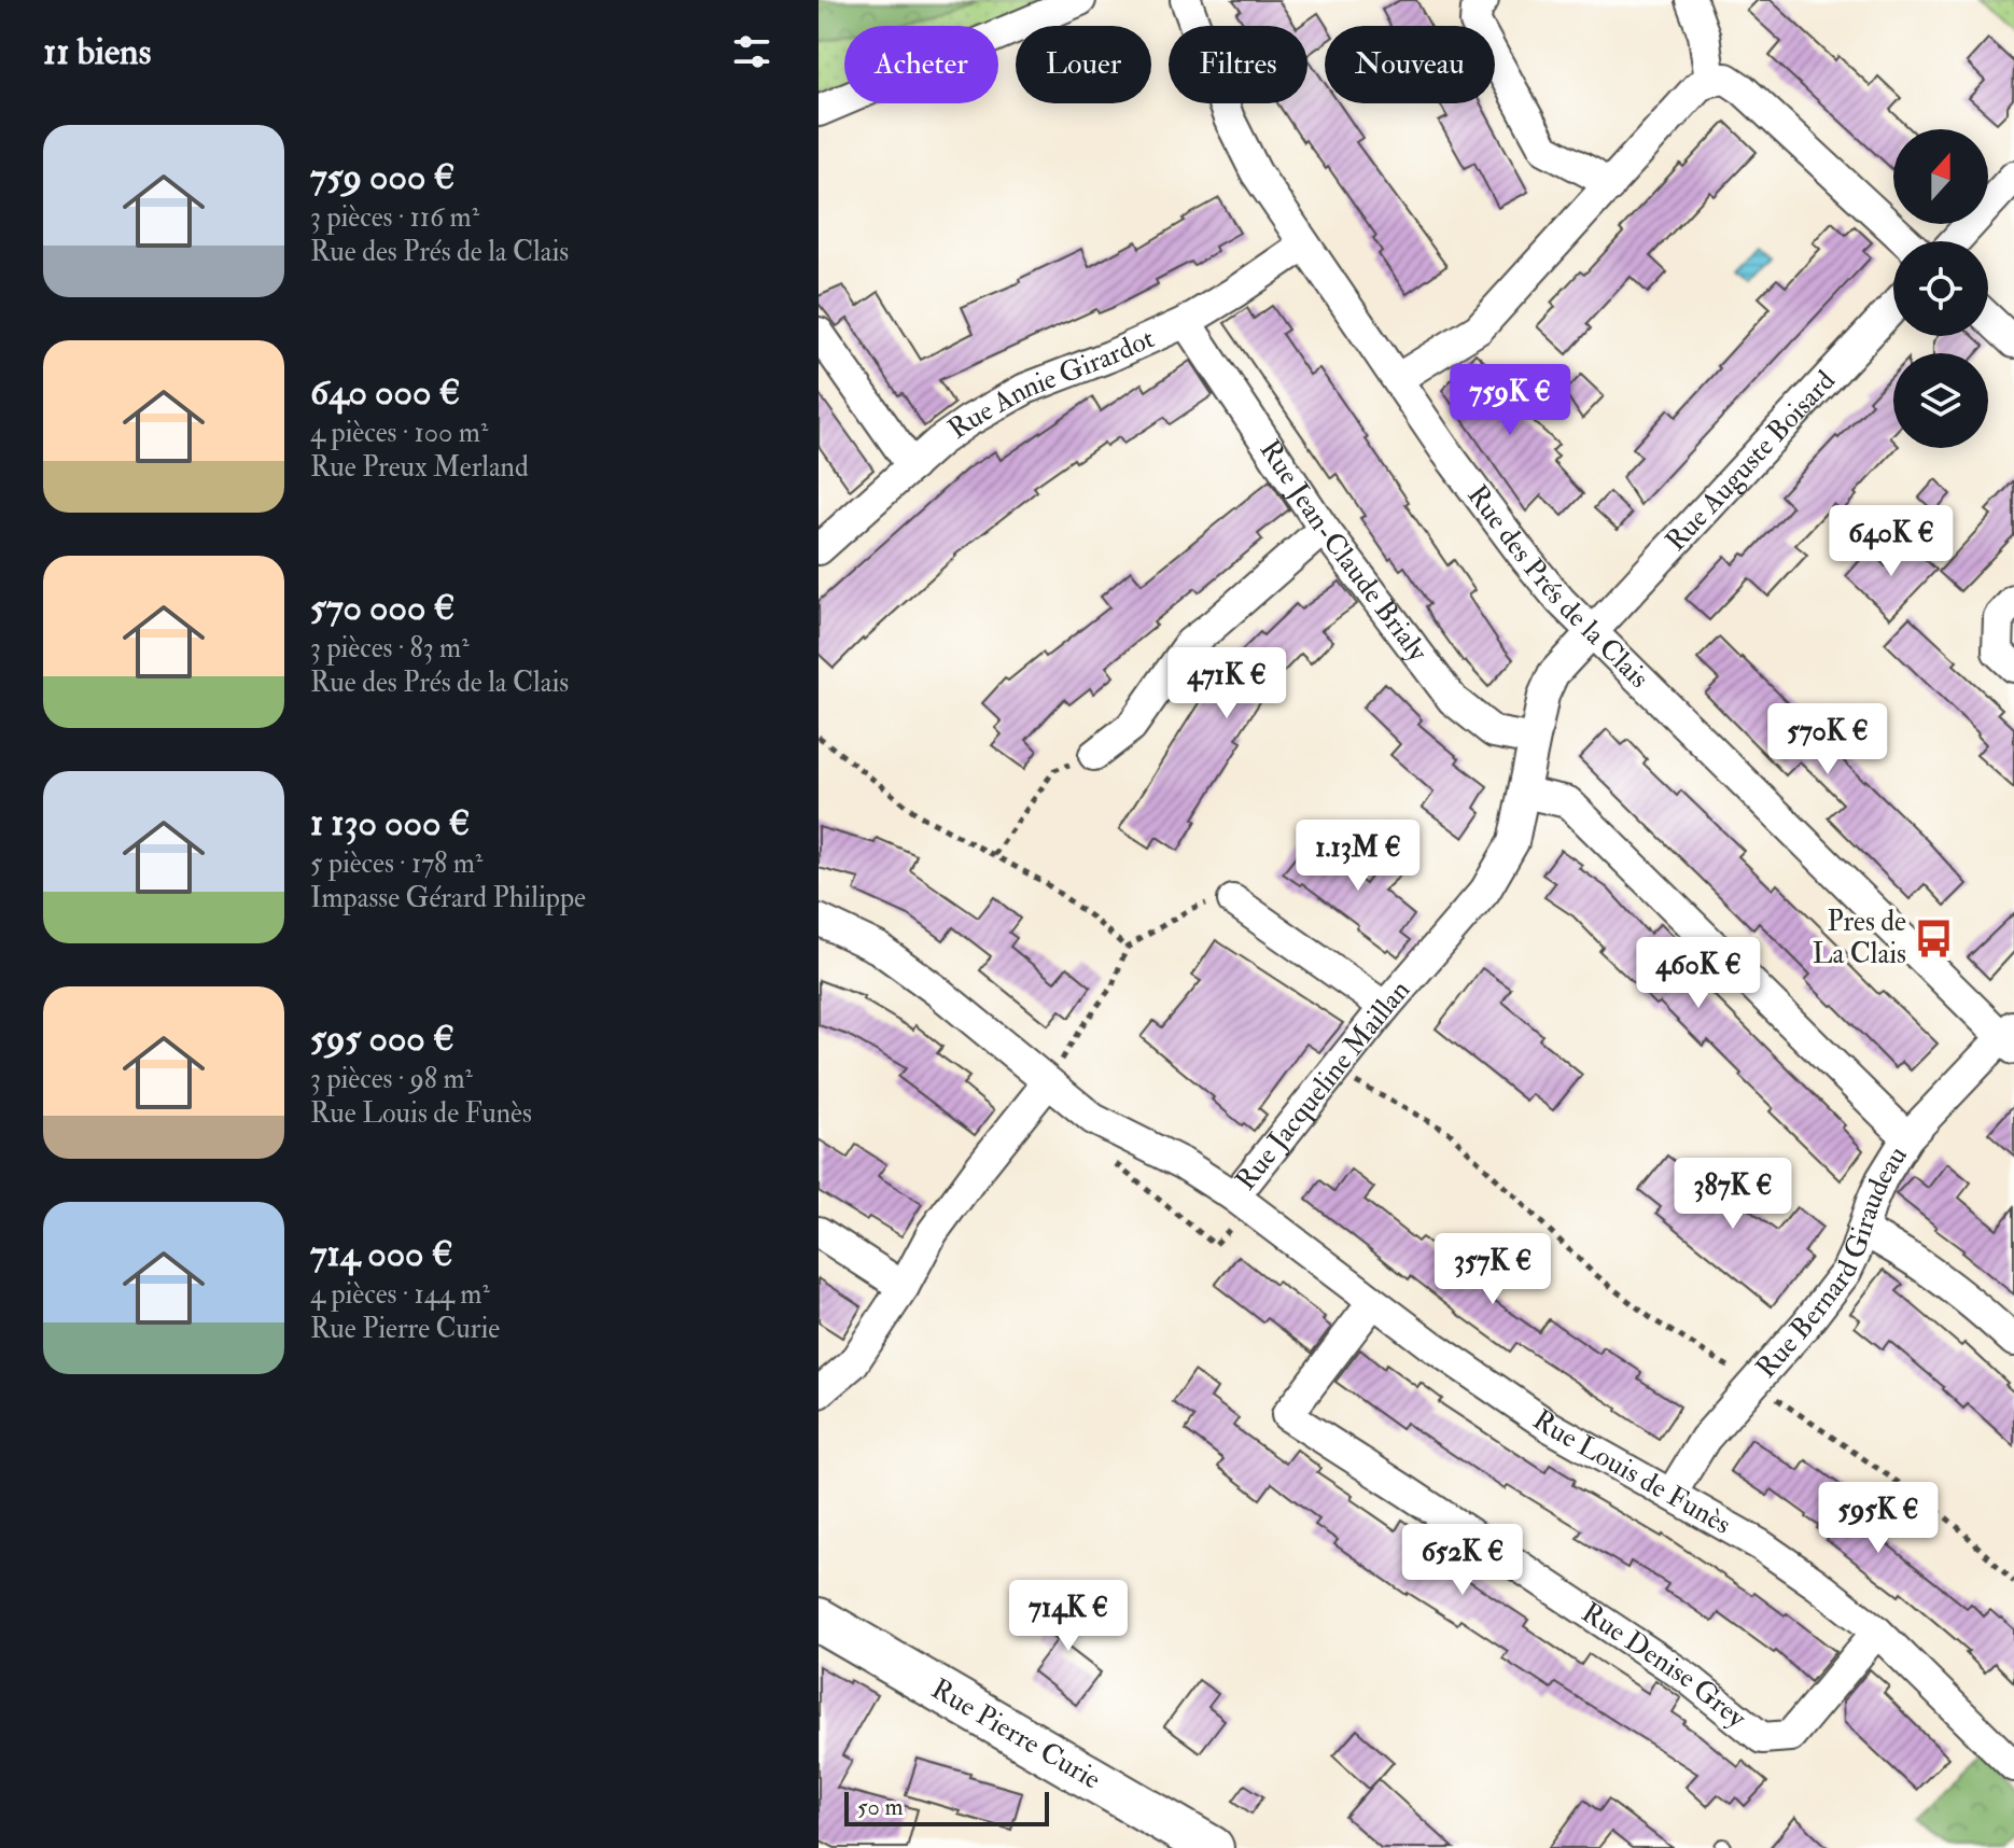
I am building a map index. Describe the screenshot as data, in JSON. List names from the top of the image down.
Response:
{
  "streets": {
    "street": [
      "Rue Annie Girardot",
      "Rue Auguste Boisard",
      "Rue Jean-Claude Brialy",
      "Rue des Prés de la Clais",
      "Rue Jacqueline Maillan",
      "Rue Bernard Giraudeau",
      "Rue Louis de Funès",
      "Rue Denise Grey",
      "Rue Pierre Curie"
    ]
  },
  "crossings": [
    ["Rue Annie Girardot", "Rue Jean-Claude Brialy"],
    ["Rue Annie Girardot", "Rue des Prés de la Clais"],
    ["Rue Auguste Boisard", "Rue des Prés de la Clais"],
    ["Rue Auguste Boisard", "Rue Jacqueline Maillan"],
    ["Rue Jean-Claude Brialy", "Rue Jacqueline Maillan"],
    ["Rue des Prés de la Clais", "Rue Jacqueline Maillan"],
    ["Rue des Prés de la Clais", "Rue Bernard Giraudeau"],
    ["Rue Jacqueline Maillan", "Rue Louis de Funès"],
    ["Rue Bernard Giraudeau", "Rue Louis de Funès"],
    ["Rue Louis de Funès", "Rue Denise Grey"]
  ],
  "places": {
    "bus stop": ["Pres de La Clais"]
  },
  "scale_bar": "50 m",
  "north": "top",
  "page": {
    "heading": "11 biens",
    "chip": [
      "Acheter",
      "Louer",
      "Filtres",
      "Nouveau"
    ],
    "list": [
      {
        "name": "759 000 €",
        "note": "3 pièces · 116 m² · Rue des Prés de la Clais"
      },
      {
        "name": "640 000 €",
        "note": "4 pièces · 100 m² · Rue Preux Merland"
      },
      {
        "name": "570 000 €",
        "note": "3 pièces · 83 m² · Rue des Prés de la Clais"
      },
      {
        "name": "1 130 000 €",
        "note": "5 pièces · 178 m² · Impasse Gérard Philippe"
      },
      {
        "name": "595 000 €",
        "note": "3 pièces · 98 m² · Rue Louis de Funès"
      },
      {
        "name": "714 000 €",
        "note": "4 pièces · 144 m² · Rue Pierre Curie"
      }
    ],
    "price": [
      "759K €",
      "640K €",
      "471K €",
      "570K €",
      "1.13M €",
      "460K €",
      "387K €",
      "357K €",
      "595K €",
      "652K €",
      "714K €"
    ],
    "scale": "50 m"
  }
}
